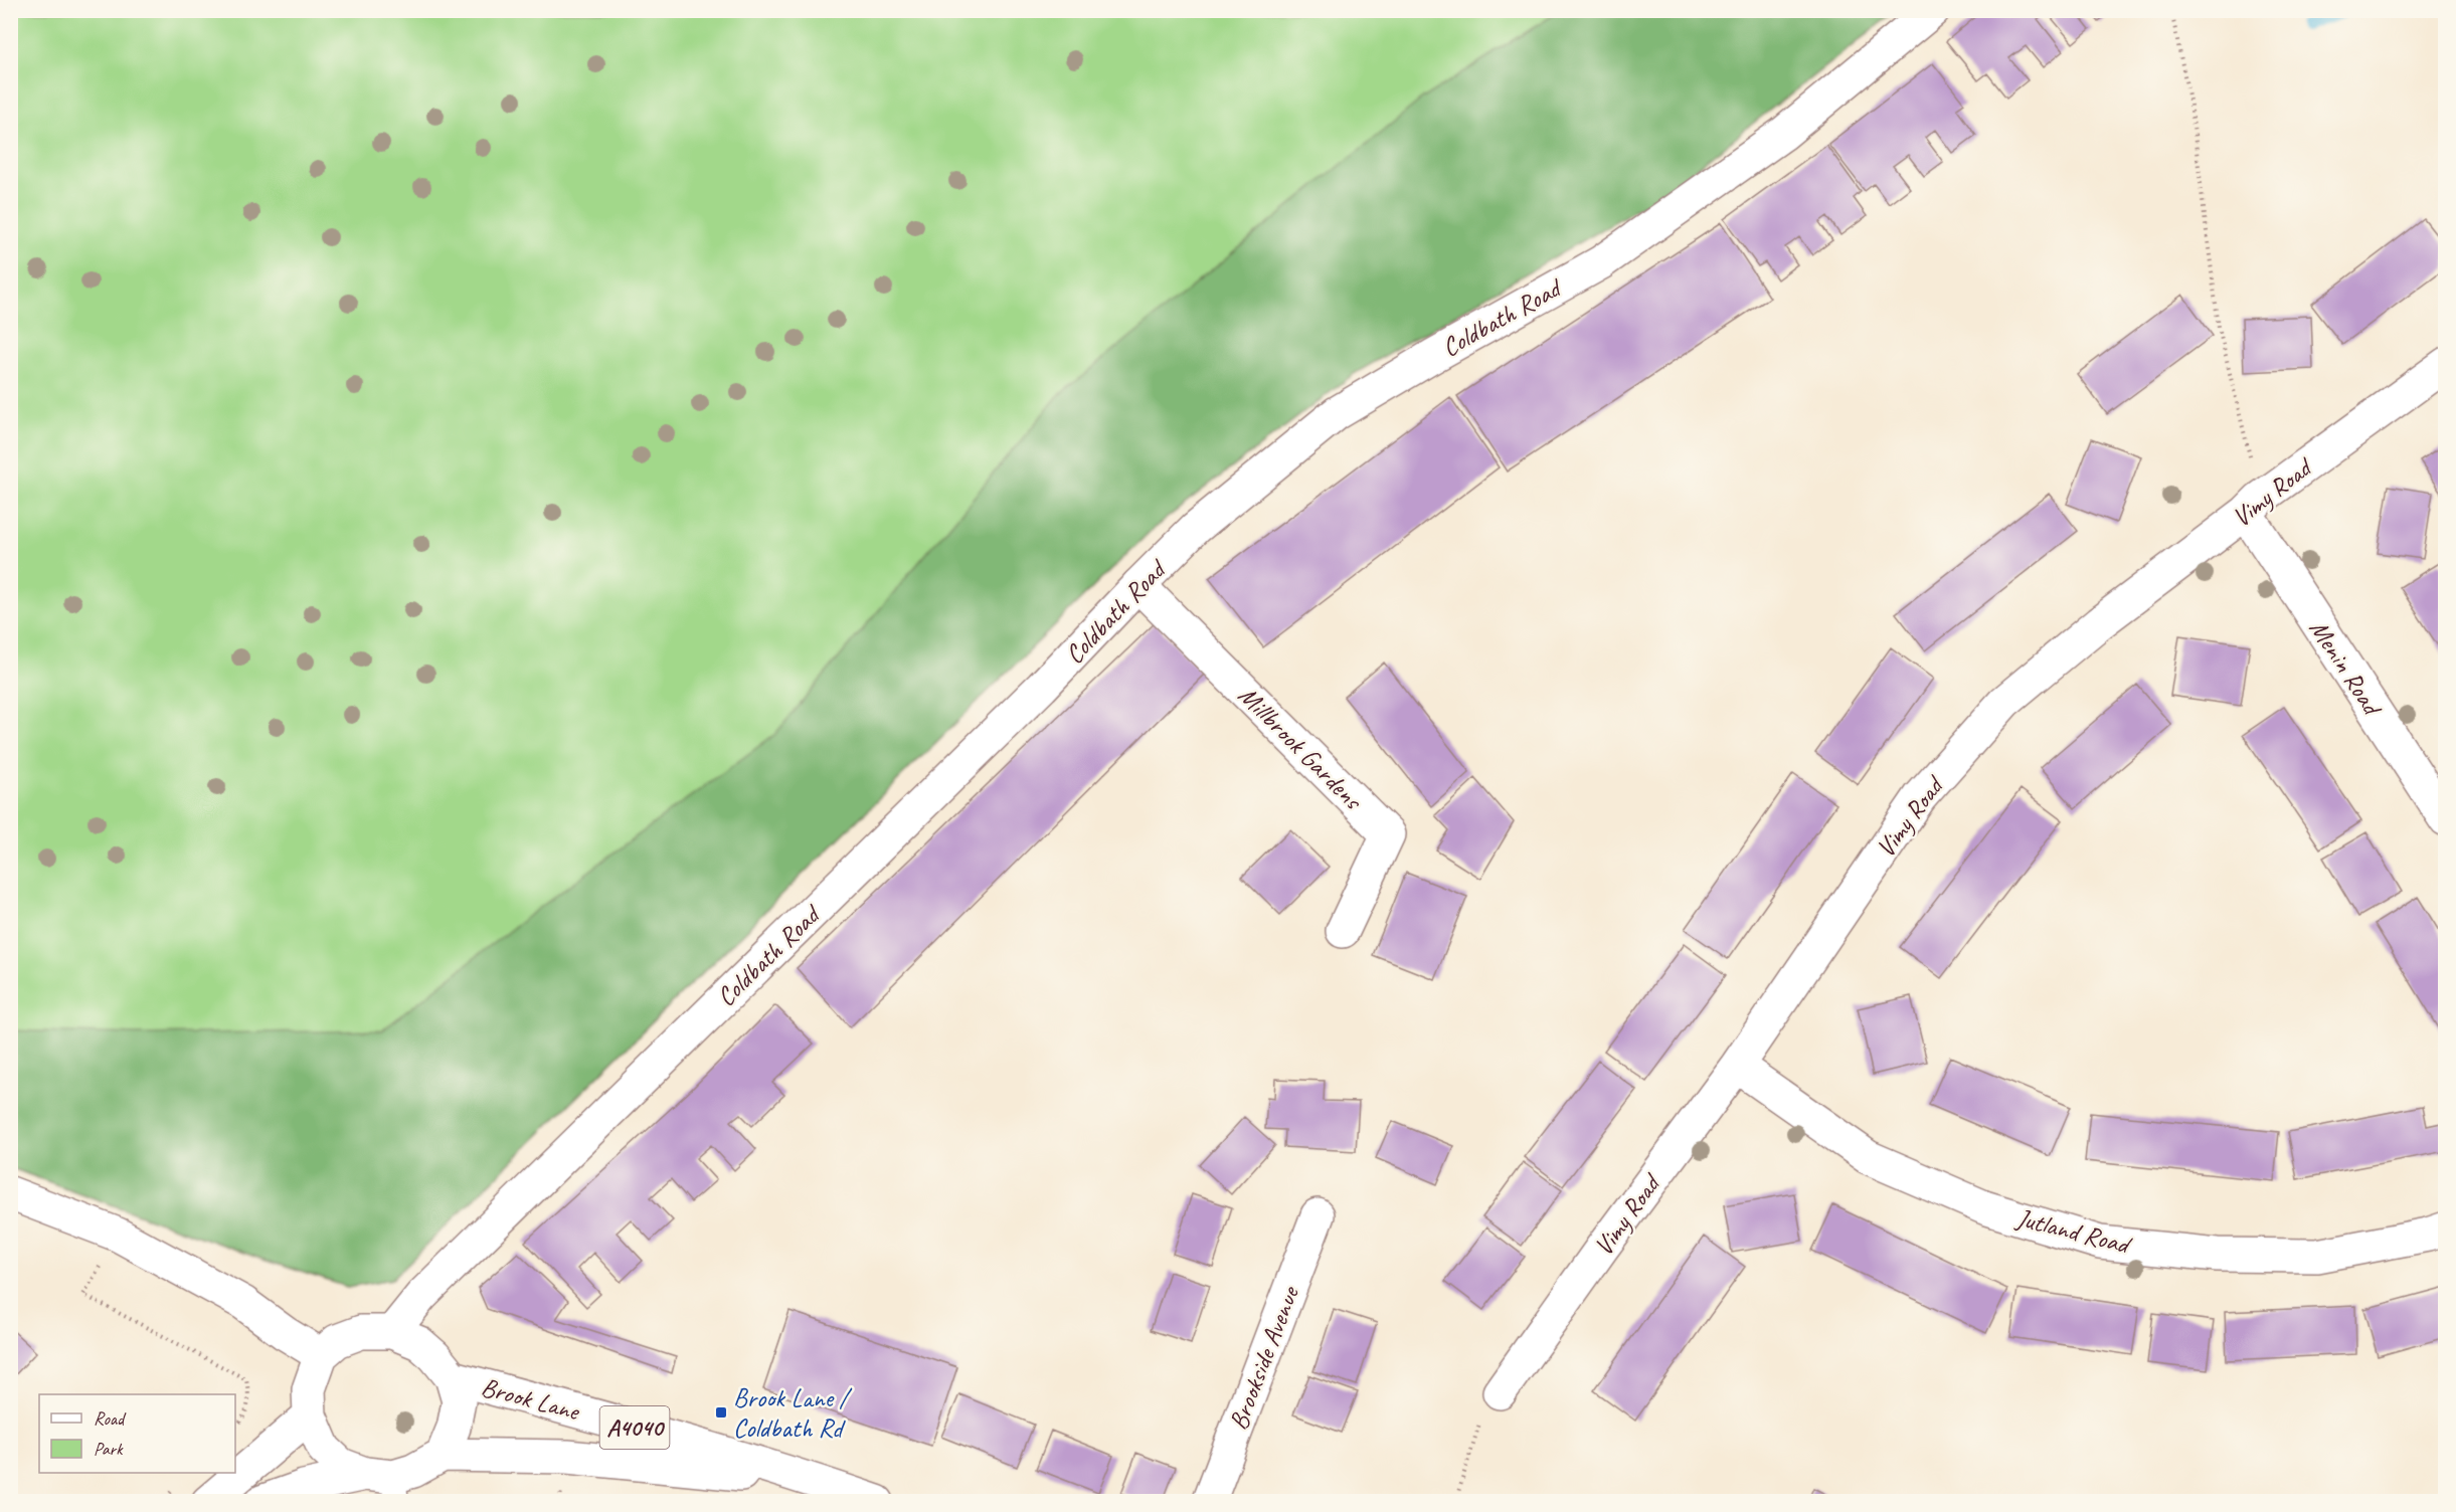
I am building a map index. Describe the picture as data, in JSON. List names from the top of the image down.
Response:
{
  "streets": {
    "main road": [
      "Coldbath Road",
      "Vimy Road",
      "Menin Road",
      "Millbrook Gardens",
      "Jutland Road",
      "Brookside Avenue",
      "Brook Lane",
      "A4040"
    ]
  },
  "crossings": [
    ["Coldbath Road", "Millbrook Gardens"],
    ["Coldbath Road", "Brook Lane"],
    ["Vimy Road", "Menin Road"],
    ["Vimy Road", "Jutland Road"]
  ],
  "places": {
    "transit": ["Brook Lane / Coldbath Rd"]
  },
  "legend": ["Road", "Park"]
}
